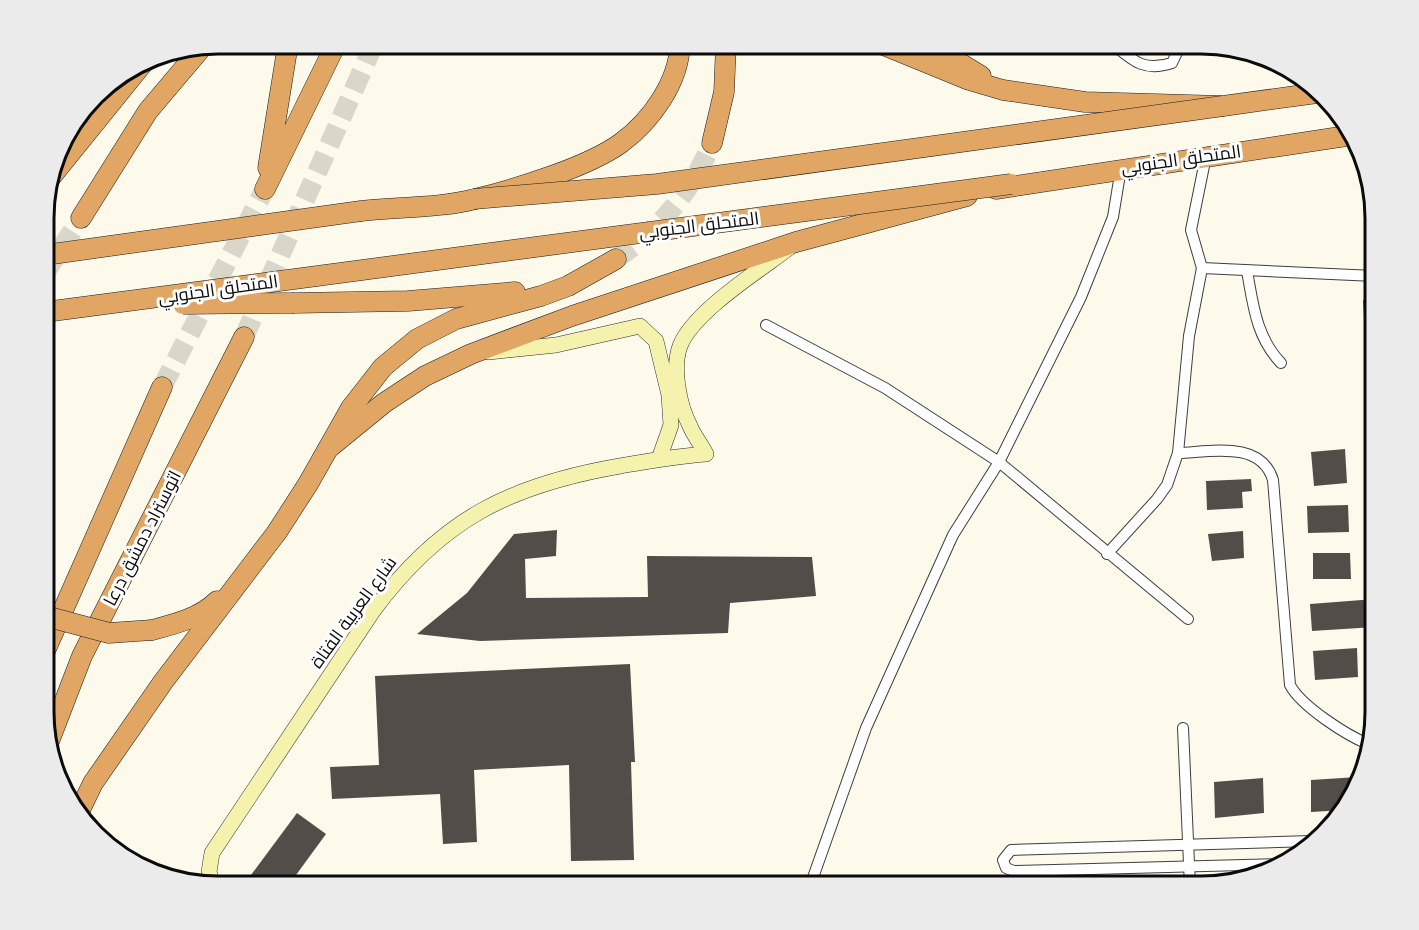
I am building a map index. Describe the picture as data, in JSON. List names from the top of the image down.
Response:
{
  "streets": {
    "highway": ["المتحلق الجنوبي", "اتوستراد دمشق درعا"],
    "street": ["شارع العربية الفتاة"]
  }
}
